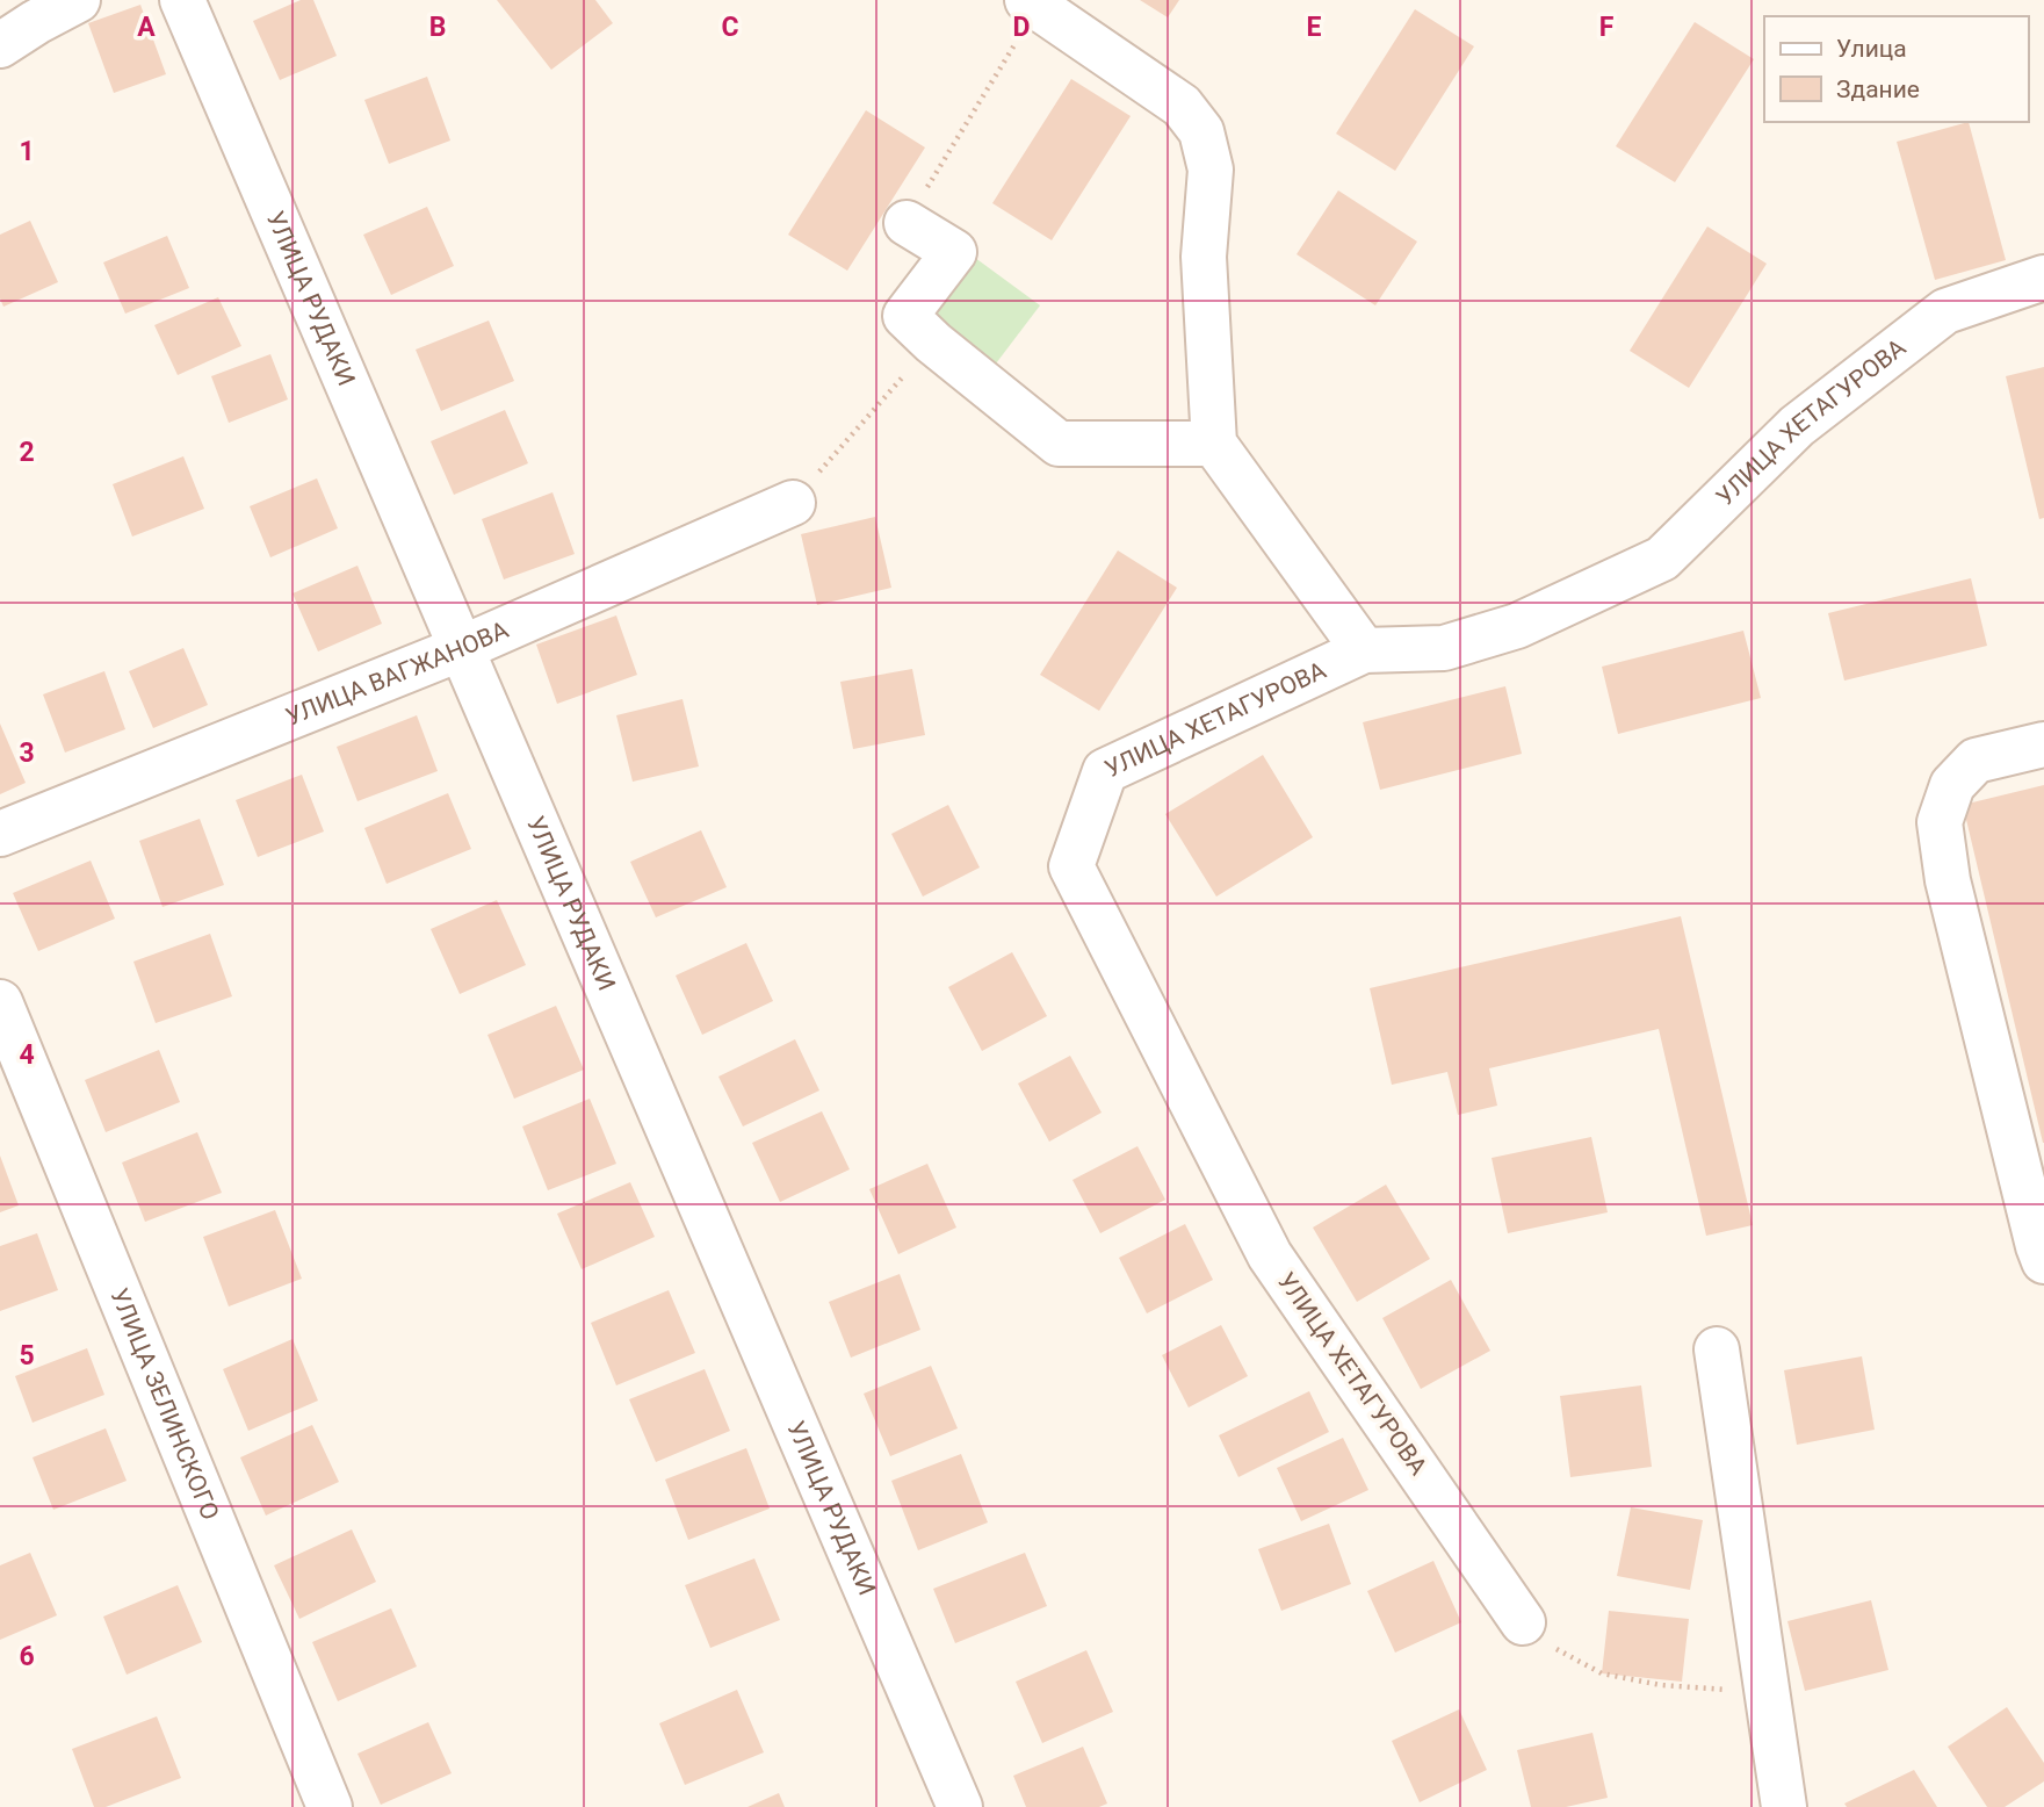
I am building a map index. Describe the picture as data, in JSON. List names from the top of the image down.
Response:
{
  "streets": {
    "street": [
      "УЛИЦА РУДАКИ",
      "УЛИЦА ХЕТАГУРОВА",
      "УЛИЦА ВАГЖАНОВА",
      "УЛИЦА ЗЕЛИНСКОГО"
    ]
  },
  "crossings": [
    ["УЛИЦА РУДАКИ", "УЛИЦА ВАГЖАНОВА"]
  ],
  "legend": ["Улица", "Здание"],
  "grid": {
    "columns": [
      "A",
      "B",
      "C",
      "D",
      "E",
      "F"
    ],
    "rows": [
      "1",
      "2",
      "3",
      "4",
      "5",
      "6"
    ]
  }
}
